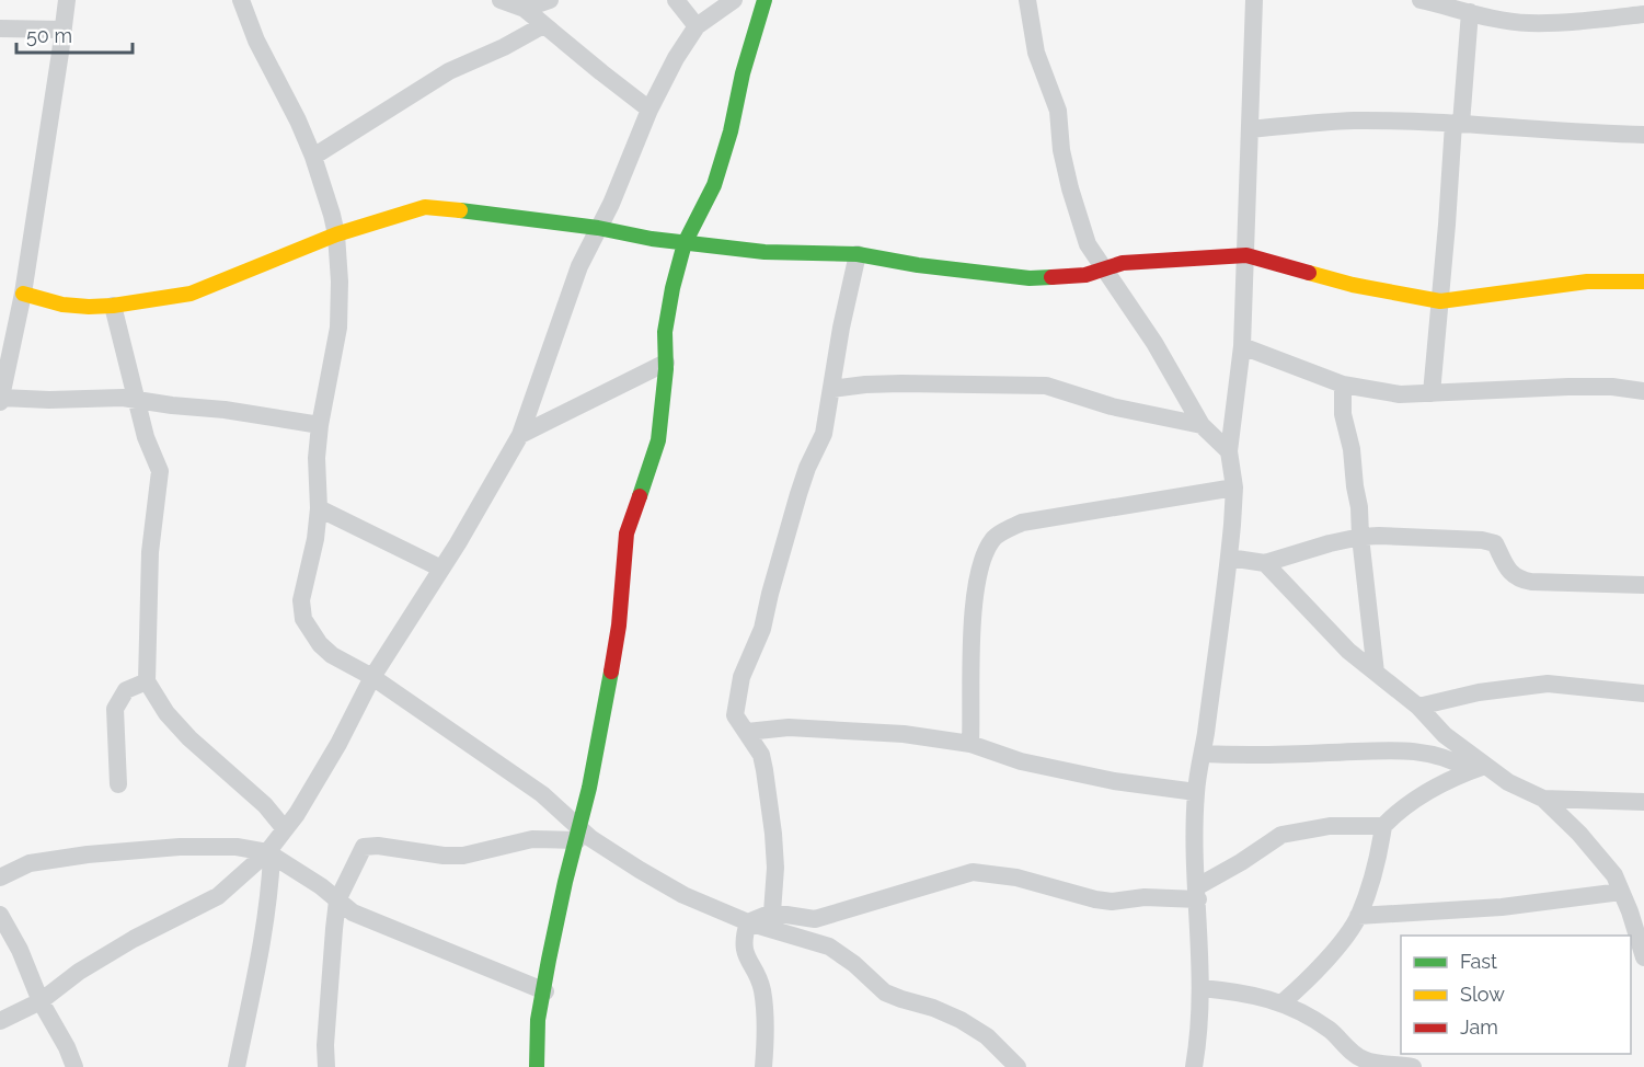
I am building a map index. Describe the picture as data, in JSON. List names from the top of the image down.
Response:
{
  "legend": ["Fast", "Slow", "Jam"],
  "scale_bar": "50 m"
}
